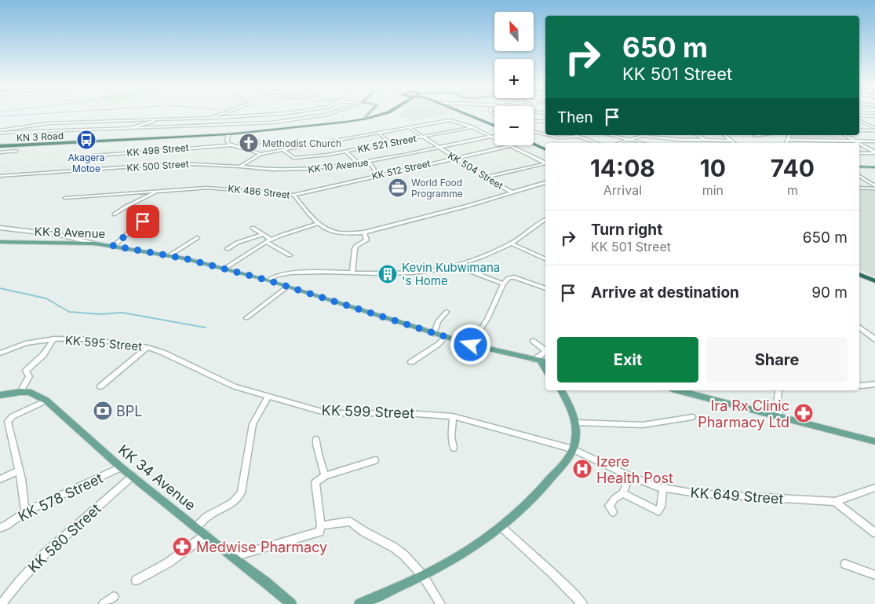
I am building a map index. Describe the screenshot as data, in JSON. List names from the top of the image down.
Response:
{
  "streets": {
    "highway": ["KN 3 Road"],
    "main road": ["KK 8 Avenue", "KK 34 Avenue"],
    "street": [
      "KK 521 Street",
      "KK 498 Street",
      "KK 500 Street",
      "KK 10 Avenue",
      "KK 512 Street",
      "KK 504 Street",
      "KK 486 Street",
      "KK 595 Street",
      "KK 599 Street",
      "KK 649 Street",
      "KK 578 Street",
      "KK 580 Street"
    ]
  },
  "crossings": [
    ["KK 521 Street", "KK 504 Street"],
    ["KK 500 Street", "KK 10 Avenue"],
    ["KK 10 Avenue", "KK 504 Street"],
    ["KK 512 Street", "KK 504 Street"],
    ["KK 512 Street", "KK 486 Street"],
    ["KK 504 Street", "KK 486 Street"],
    ["KK 595 Street", "KK 599 Street"],
    ["KK 599 Street", "KK 649 Street"],
    ["KK 34 Avenue", "KK 578 Street"],
    ["KK 34 Avenue", "KK 580 Street"]
  ],
  "places": {
    "bus stop": ["Akagera Motoe"],
    "church": ["Methodist Church"],
    "office": ["World Food Programme"],
    "building": ["Kevin Kubwimana 's Home"],
    "bank": ["BPL"],
    "pharmacy": ["Ira Rx Clinic Pharmacy Ltd", "Medwise Pharmacy"],
    "hospital": ["Izere Health Post"]
  },
  "north": "top left",
  "page": {
    "map_buttons": ["+", "−"],
    "turn": ["650 m", "KK 501 Street"],
    "then": "Then",
    "eta": [
      "14:08",
      "Arrival",
      "10",
      "min",
      "740",
      "m"
    ],
    "list": [
      {
        "name": "Turn right",
        "note": "KK 501 Street",
        "value": "650 m"
      },
      {
        "name": "Arrive at destination",
        "value": "90 m"
      }
    ],
    "buttons": ["Exit", "Share"]
  }
}
